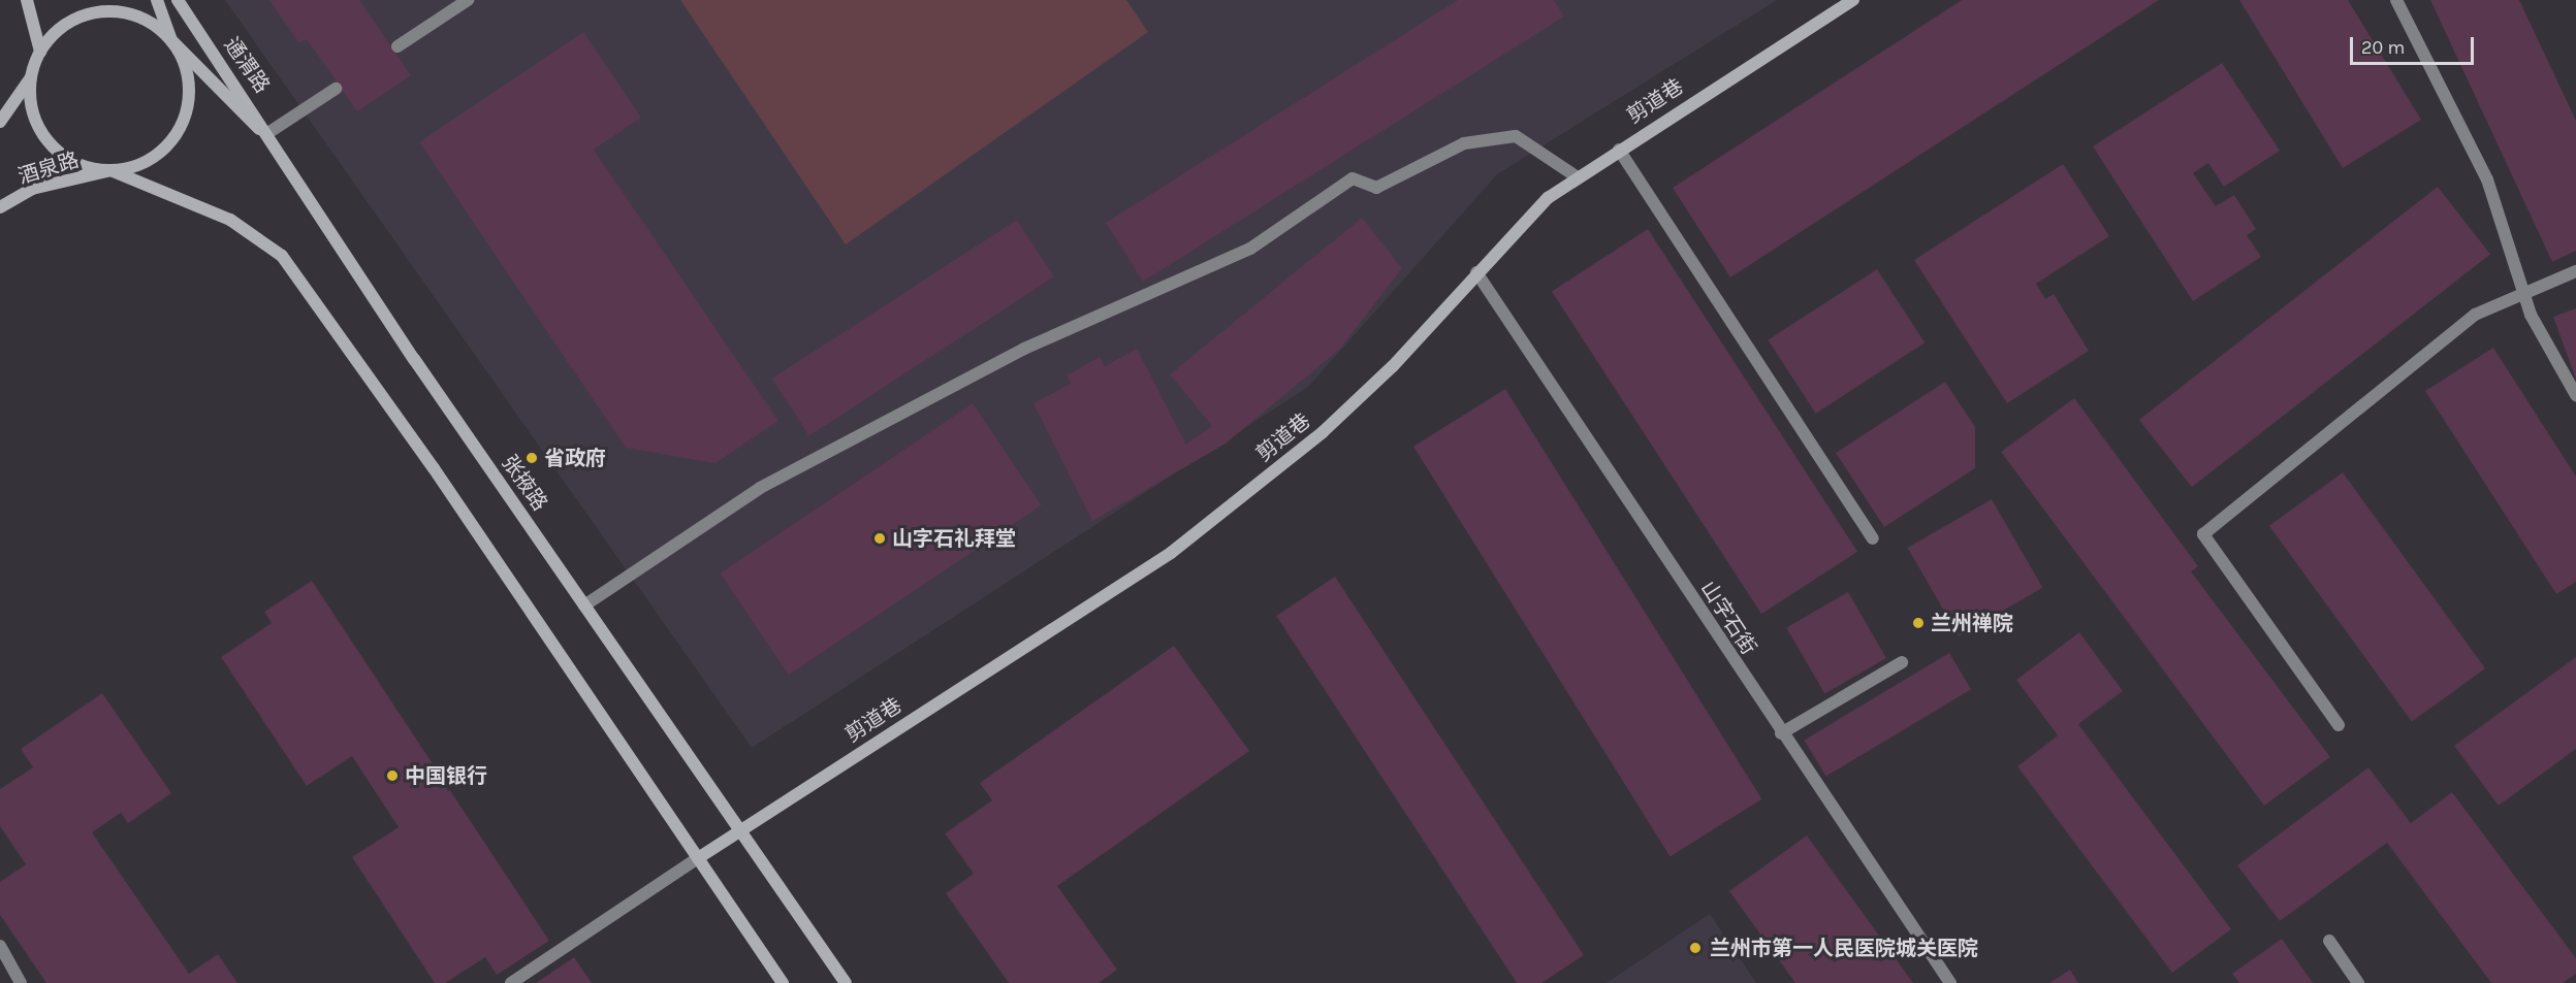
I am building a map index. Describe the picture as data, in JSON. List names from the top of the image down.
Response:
{
  "streets": {
    "main road": [
      "通渭路",
      "剪道巷",
      "酒泉路",
      "张掖路"
    ],
    "lane": ["山字石街"]
  },
  "crossings": [
    ["通渭路", "张掖路"],
    ["剪道巷", "张掖路"],
    ["剪道巷", "山字石街"]
  ],
  "places": [
    "省政府",
    "山字石礼拜堂",
    "兰州禅院",
    "中国银行",
    "兰州市第一人民医院城关医院"
  ],
  "scale_bar": "20 m"
}
